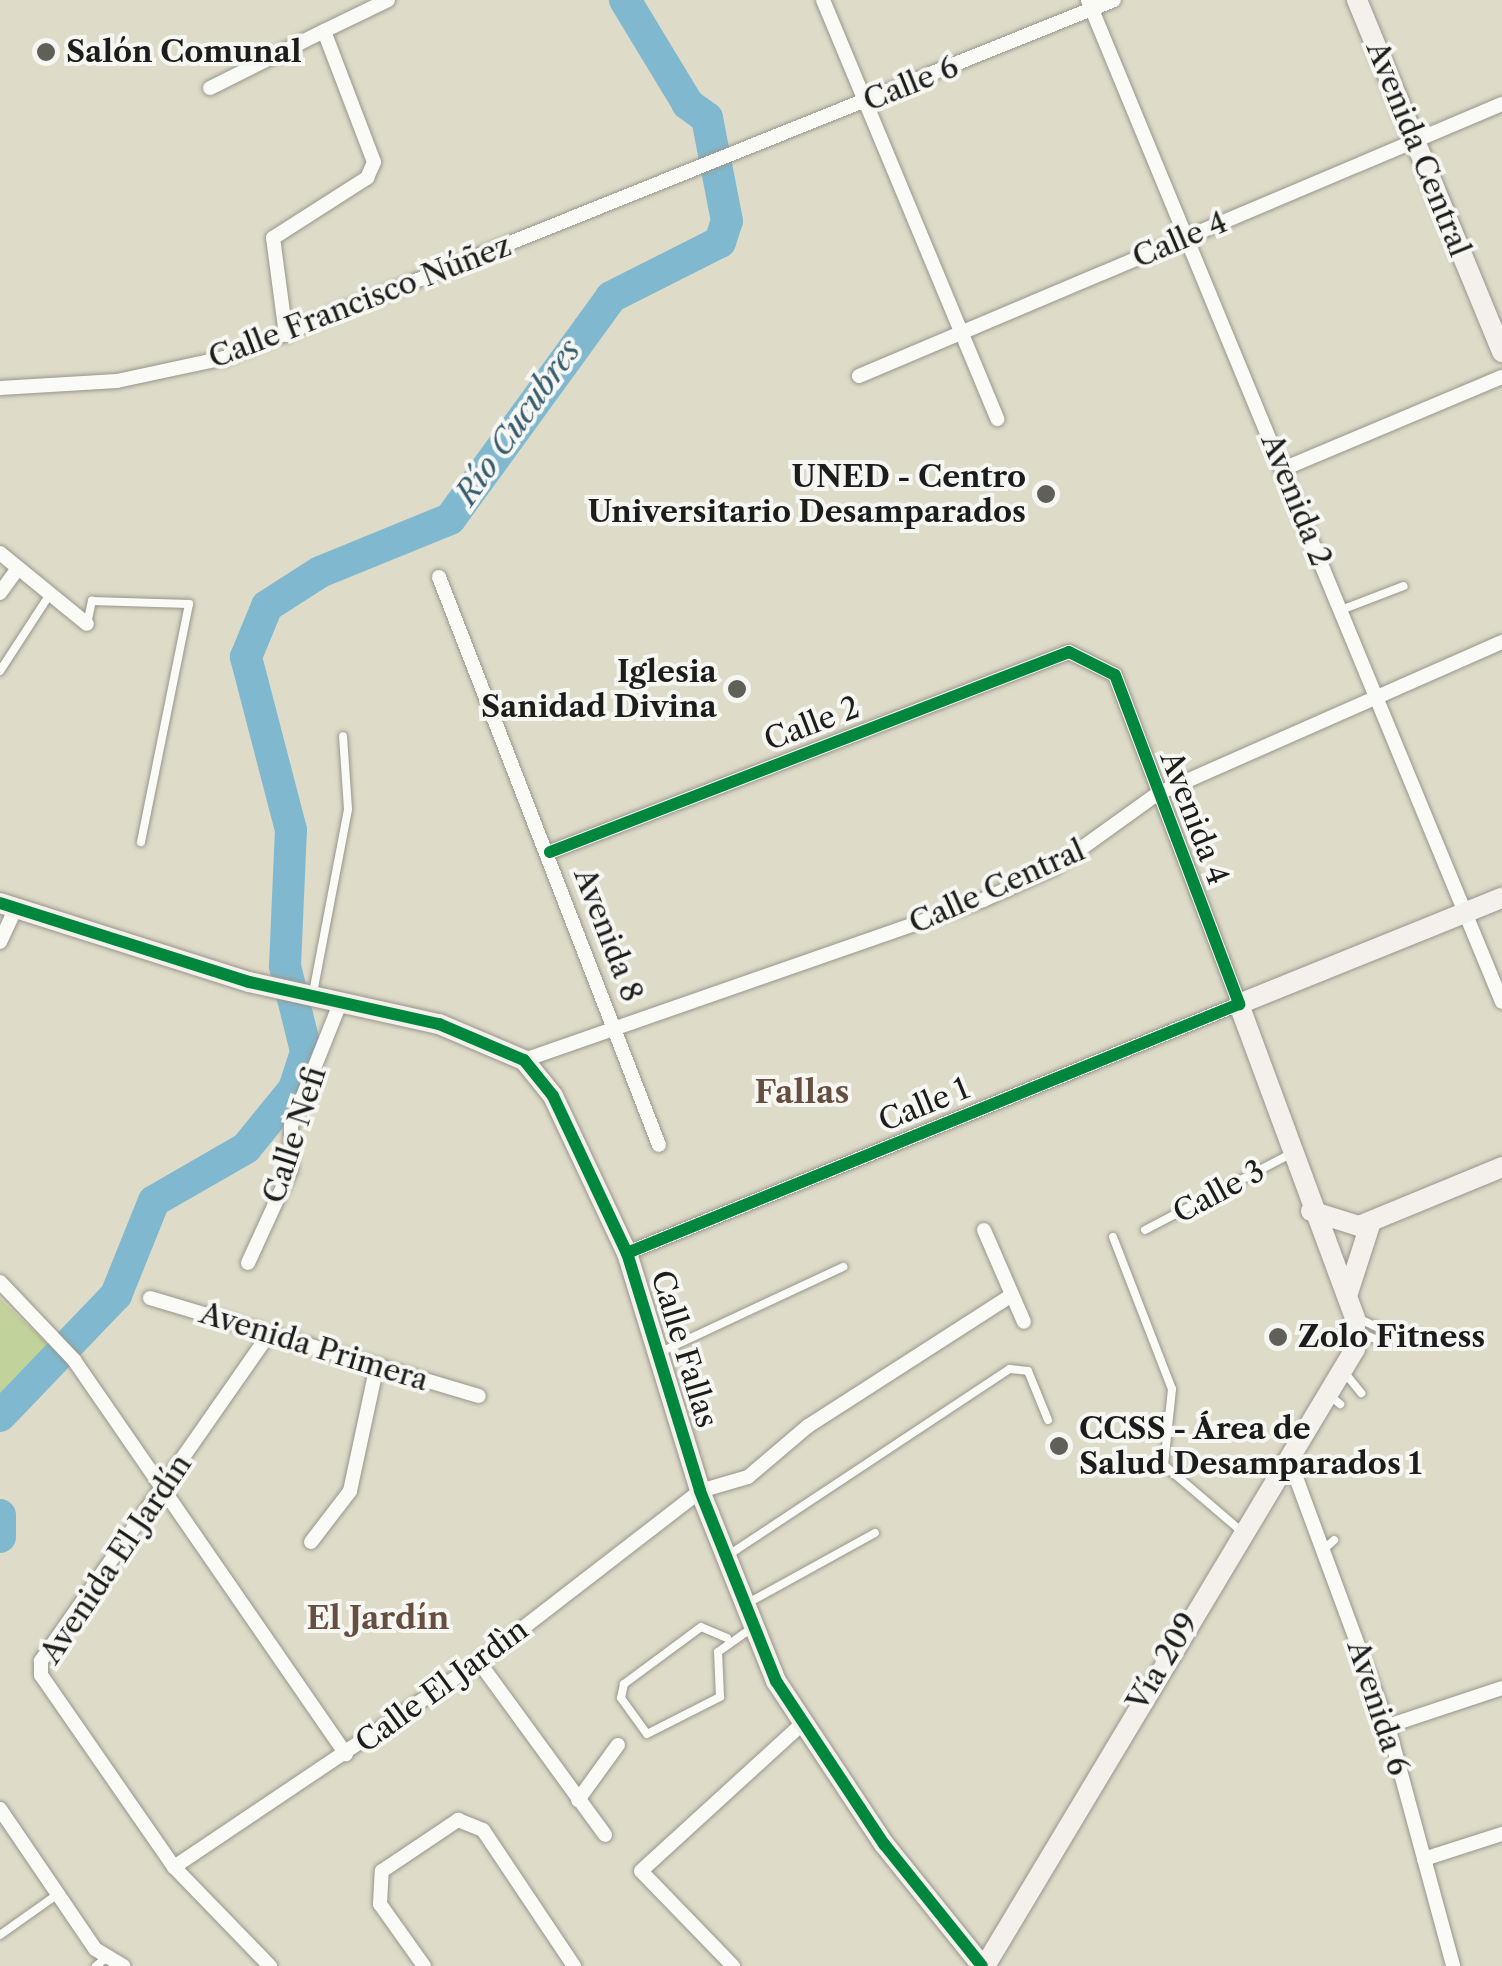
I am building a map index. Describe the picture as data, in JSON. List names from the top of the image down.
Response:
{
  "streets": {
    "main road": [
      "Avenida Central",
      "Avenida 4",
      "Calle 1",
      "Calle Fallas",
      "Vía 209"
    ],
    "street": [
      "Calle 6",
      "Calle 4",
      "Calle Francisco Núñez",
      "Avenida 2",
      "Calle 2",
      "Calle Central",
      "Avenida 8",
      "Calle Nefi",
      "Avenida Primera",
      "Avenida El Jardín",
      "Calle El Jardìn",
      "Avenida 6"
    ],
    "lane": ["Calle 3"]
  },
  "crossings": [
    ["Calle 6", "Calle Francisco Núñez"],
    ["Calle 6", "Avenida 2"],
    ["Avenida Central", "Calle 4"],
    ["Calle 4", "Avenida 2"],
    ["Avenida 2", "Calle Central"],
    ["Avenida 2", "Calle 1"],
    ["Calle 2", "Avenida 4"],
    ["Calle 2", "Avenida 8"],
    ["Avenida 4", "Calle Central"],
    ["Avenida 4", "Calle 1"],
    ["Avenida 4", "Calle 3"],
    ["Calle Central", "Avenida 8"],
    ["Calle Central", "Calle Fallas"],
    ["Calle 1", "Calle Fallas"],
    ["Avenida Primera", "Avenida El Jardín"],
    ["Calle Fallas", "Vía 209"],
    ["Calle Fallas", "Calle El Jardìn"],
    ["Avenida El Jardín", "Calle El Jardìn"],
    ["Vía 209", "Avenida 6"]
  ],
  "districts": ["Fallas", "El Jardín"],
  "water": ["Río Cucubres"],
  "places": [
    "Salón Comunal",
    "UNED - Centro Universitario Desamparados",
    "Iglesia Sanidad Divina",
    "Zolo Fitness",
    "CCSS - Área de Salud Desamparados 1"
  ]
}
